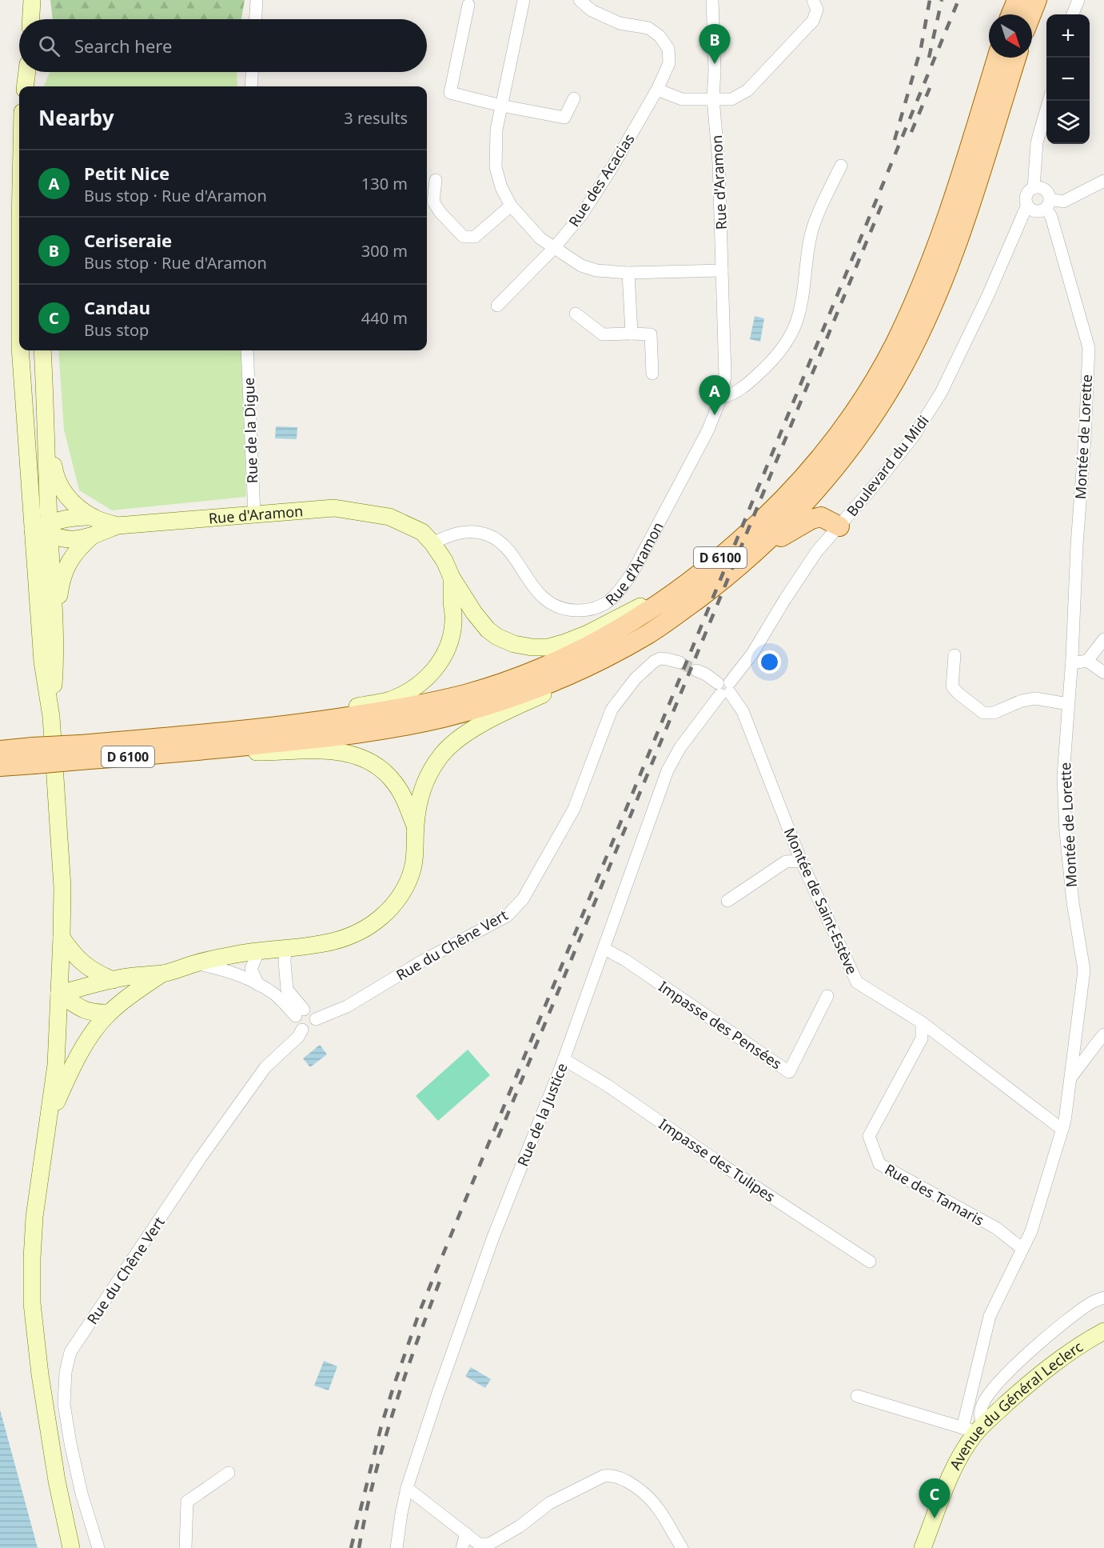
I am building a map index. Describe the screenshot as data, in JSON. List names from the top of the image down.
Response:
{
  "streets": {
    "main road": ["Rue d'Aramon", "D 6100", "Avenue du Général Leclerc"],
    "street": [
      "Rue des Acacias",
      "Rue de la Digue",
      "Montée de Lorette",
      "Boulevard du Midi",
      "Montée de Saint-Estève",
      "Rue du Chêne Vert",
      "Impasse des Pensées",
      "Rue de la Justice",
      "Impasse des Tulipes",
      "Rue des Tamaris"
    ]
  },
  "crossings": [
    ["Rue d'Aramon", "Rue de la Digue"],
    ["Montée de Lorette", "Boulevard du Midi"],
    ["Montée de Lorette", "Montée de Saint-Estève"],
    ["Montée de Lorette", "Rue des Tamaris"],
    ["Montée de Lorette", "Avenue du Général Leclerc"],
    ["Boulevard du Midi", "Montée de Saint-Estève"],
    ["Boulevard du Midi", "Rue de la Justice"],
    ["Montée de Saint-Estève", "Rue de la Justice"],
    ["Montée de Saint-Estève", "Rue des Tamaris"],
    ["Impasse des Pensées", "Rue de la Justice"],
    ["Rue de la Justice", "Impasse des Tulipes"]
  ],
  "north": "bottom right",
  "page": {
    "map_buttons": ["+", "−"],
    "search": "Search here",
    "pins": ["B", "A", "C"],
    "heading": ["Nearby", "3 results"],
    "list": [
      {
        "mark": "A",
        "name": "Petit Nice",
        "note": "Bus stop · Rue d'Aramon",
        "value": "130 m"
      },
      {
        "mark": "B",
        "name": "Ceriseraie",
        "note": "Bus stop · Rue d'Aramon",
        "value": "300 m"
      },
      {
        "mark": "C",
        "name": "Candau",
        "note": "Bus stop",
        "value": "440 m"
      }
    ]
  }
}
